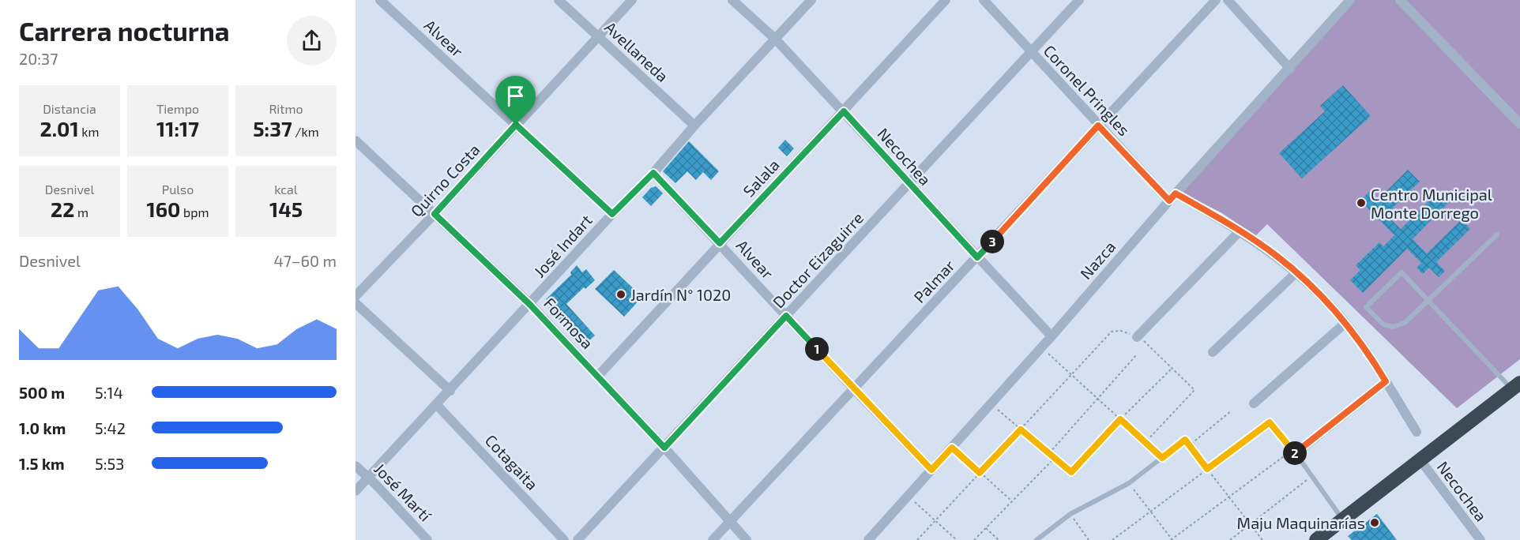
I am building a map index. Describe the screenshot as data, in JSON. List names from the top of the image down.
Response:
{
  "streets": {
    "street": [
      "Alvear",
      "Avellaneda",
      "Coronel Pringles",
      "Necochea",
      "Salala",
      "Quirno Costa",
      "José Indart",
      "Doctor Eizaguirre",
      "Nazca",
      "Palmar",
      "Formosa",
      "Cotagaita",
      "José Martí"
    ]
  },
  "crossings": [
    ["Alvear", "Salala"],
    ["Alvear", "Quirno Costa"],
    ["Alvear", "José Indart"],
    ["Alvear", "Doctor Eizaguirre"],
    ["Alvear", "Nazca"],
    ["Alvear", "Palmar"],
    ["Avellaneda", "Quirno Costa"],
    ["Avellaneda", "José Indart"],
    ["Coronel Pringles", "Doctor Eizaguirre"],
    ["Coronel Pringles", "Nazca"],
    ["Coronel Pringles", "Palmar"],
    ["Necochea", "Salala"],
    ["Necochea", "José Indart"],
    ["Necochea", "Doctor Eizaguirre"],
    ["Necochea", "Nazca"],
    ["Necochea", "Palmar"],
    ["Salala", "Formosa"],
    ["Quirno Costa", "Formosa"],
    ["José Indart", "Formosa"],
    ["José Indart", "Cotagaita"],
    ["José Indart", "José Martí"],
    ["Doctor Eizaguirre", "Formosa"],
    ["Palmar", "Formosa"]
  ],
  "places": ["Centro Municipal Monte Dorrego", "Jardín N° 1020", "Maju Maquinarías"],
  "page": {
    "heading": ["Carrera nocturna", "20:37"],
    "stats": [
      ["Distancia", "2.01 km"],
      ["Tiempo", "11:17"],
      ["Ritmo", "5:37 /km"],
      ["Desnivel", "22 m"],
      ["Pulso", "160 bpm"],
      ["kcal", "145"]
    ],
    "pins": ["3", "1", "2"],
    "chart": ["Desnivel", "47–60 m"],
    "list": [
      {
        "name": "500 m",
        "note": "5:14"
      },
      {
        "name": "1.0 km",
        "note": "5:42"
      },
      {
        "name": "1.5 km",
        "note": "5:53"
      }
    ]
  }
}
